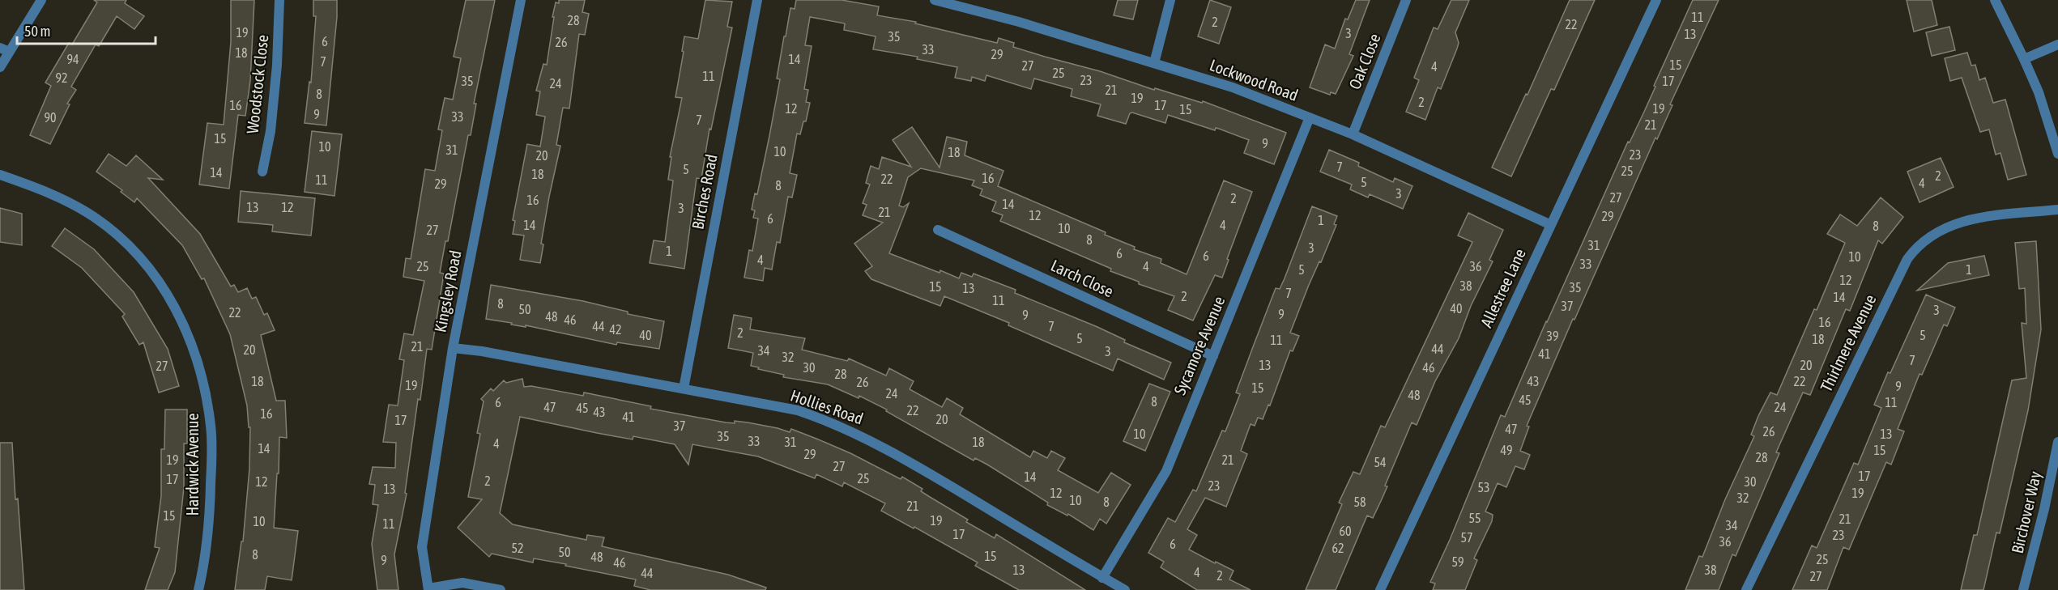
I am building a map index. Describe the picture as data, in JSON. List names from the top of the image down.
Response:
{
  "streets": {
    "street": [
      "Oak Close",
      "Lockwood Road",
      "Woodstock Close",
      "Birches Road",
      "Larch Close",
      "Allestree Lane",
      "Kingsley Road",
      "Thirlmere Avenue",
      "Sycamore Avenue",
      "Hollies Road",
      "Hardwick Avenue",
      "Birchover Way"
    ]
  },
  "crossings": [
    ["Oak Close", "Lockwood Road"],
    ["Lockwood Road", "Allestree Lane"],
    ["Lockwood Road", "Sycamore Avenue"],
    ["Birches Road", "Hollies Road"],
    ["Larch Close", "Sycamore Avenue"],
    ["Kingsley Road", "Hollies Road"],
    ["Sycamore Avenue", "Hollies Road"]
  ],
  "house_numbers": [
    "11",
    "28",
    "2",
    "22",
    "19",
    "3",
    "13",
    "35",
    "6",
    "26",
    "33",
    "18",
    "29",
    "94",
    "14",
    "7",
    "15",
    "27",
    "4",
    "25",
    "11",
    "92",
    "23",
    "35",
    "17",
    "24",
    "21",
    "8",
    "19",
    "2",
    "16",
    "17",
    "12",
    "19",
    "15",
    "9",
    "33",
    "90",
    "7",
    "21",
    "15",
    "9",
    "10",
    "31",
    "10",
    "18",
    "23",
    "20",
    "7",
    "5",
    "25",
    "14",
    "18",
    "2",
    "16",
    "22",
    "11",
    "5",
    "4",
    "29",
    "8",
    "3",
    "27",
    "2",
    "16",
    "14",
    "13",
    "12",
    "3",
    "21",
    "12",
    "29",
    "6",
    "1",
    "14",
    "4",
    "8",
    "10",
    "27",
    "8",
    "31",
    "3",
    "1",
    "6",
    "6",
    "10",
    "4",
    "33",
    "25",
    "4",
    "36",
    "5",
    "1",
    "12",
    "38",
    "15",
    "35",
    "13",
    "7",
    "2",
    "14",
    "11",
    "8",
    "37",
    "40",
    "50",
    "3",
    "22",
    "9",
    "9",
    "48",
    "46",
    "16",
    "44",
    "7",
    "42",
    "2",
    "40",
    "5",
    "39",
    "5",
    "18",
    "11",
    "21",
    "44",
    "20",
    "34",
    "3",
    "41",
    "32",
    "7",
    "13",
    "20",
    "27",
    "30",
    "46",
    "28",
    "18",
    "43",
    "22",
    "26",
    "19",
    "9",
    "15",
    "24",
    "48",
    "45",
    "8",
    "6",
    "11",
    "47",
    "24",
    "45",
    "22",
    "43",
    "16",
    "41",
    "20",
    "17",
    "37",
    "47",
    "26",
    "10",
    "13",
    "35",
    "33",
    "31",
    "18",
    "4",
    "14",
    "49",
    "15",
    "29",
    "28",
    "19",
    "21",
    "54",
    "27",
    "17",
    "14",
    "25",
    "17",
    "2",
    "12",
    "30",
    "23",
    "53",
    "13",
    "12",
    "19",
    "32",
    "10",
    "8",
    "58",
    "21",
    "15",
    "55",
    "21",
    "19",
    "10",
    "11",
    "34",
    "60",
    "17",
    "23",
    "57",
    "36",
    "6",
    "52",
    "62",
    "50",
    "8",
    "15",
    "48",
    "25",
    "9",
    "59",
    "46",
    "13",
    "38",
    "4",
    "44",
    "2",
    "27"
  ],
  "scale_bar": "50 m"
}
